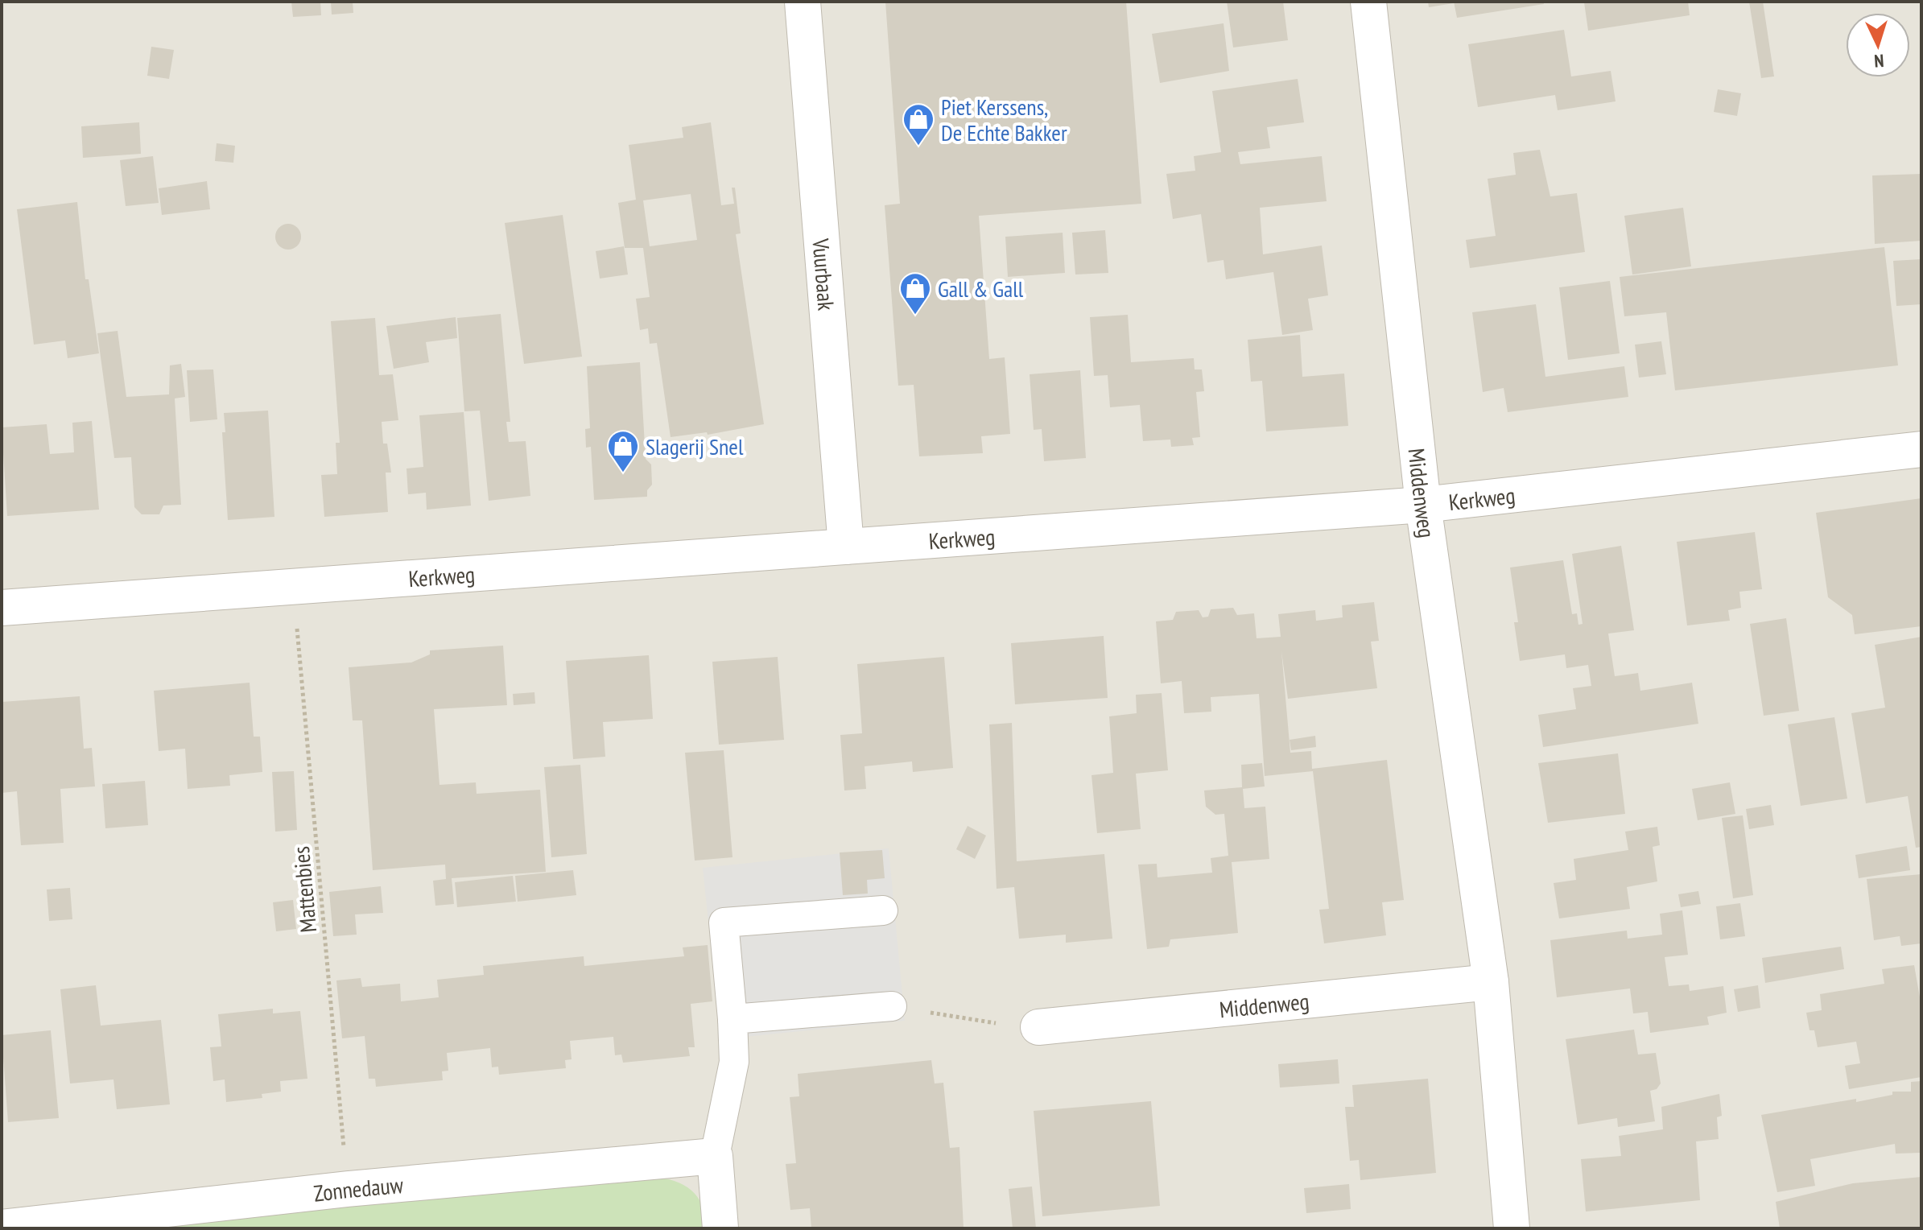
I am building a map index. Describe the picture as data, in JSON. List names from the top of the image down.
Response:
{
  "streets": {
    "street": [
      "Vuurbaak",
      "Middenweg",
      "Kerkweg",
      "Zonnedauw"
    ],
    "path": ["Mattenbies"]
  },
  "crossings": [
    ["Vuurbaak", "Kerkweg"],
    ["Middenweg", "Kerkweg"],
    ["Kerkweg", "Mattenbies"],
    ["Mattenbies", "Zonnedauw"]
  ],
  "places": {
    "shop": ["Piet Kerssens, De Echte Bakker", "Gall & Gall", "Slagerij Snel"]
  },
  "north": "bottom"
}
